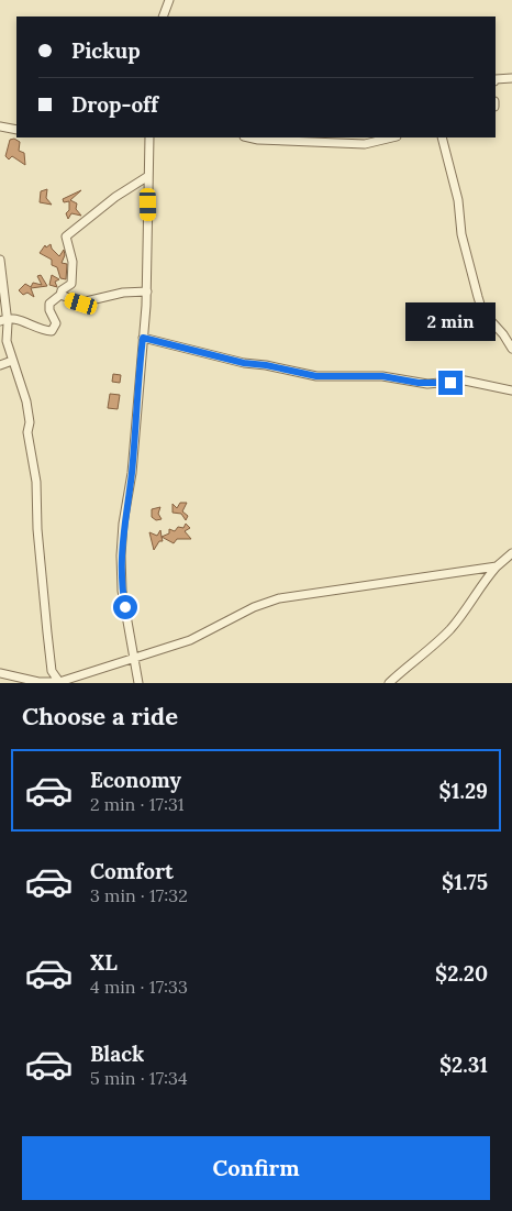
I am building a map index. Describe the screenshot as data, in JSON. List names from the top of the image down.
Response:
{
  "page": {
    "banner": ["Pickup", "Drop-off"],
    "bubble": "2 min",
    "heading": "Choose a ride",
    "list": [
      {
        "name": "Economy",
        "note": "2 min · 17:31",
        "value": "$1.29"
      },
      {
        "name": "Comfort",
        "note": "3 min · 17:32",
        "value": "$1.75"
      },
      {
        "name": "XL",
        "note": "4 min · 17:33",
        "value": "$2.20"
      },
      {
        "name": "Black",
        "note": "5 min · 17:34",
        "value": "$2.31"
      }
    ],
    "buttons": "Confirm"
  }
}
